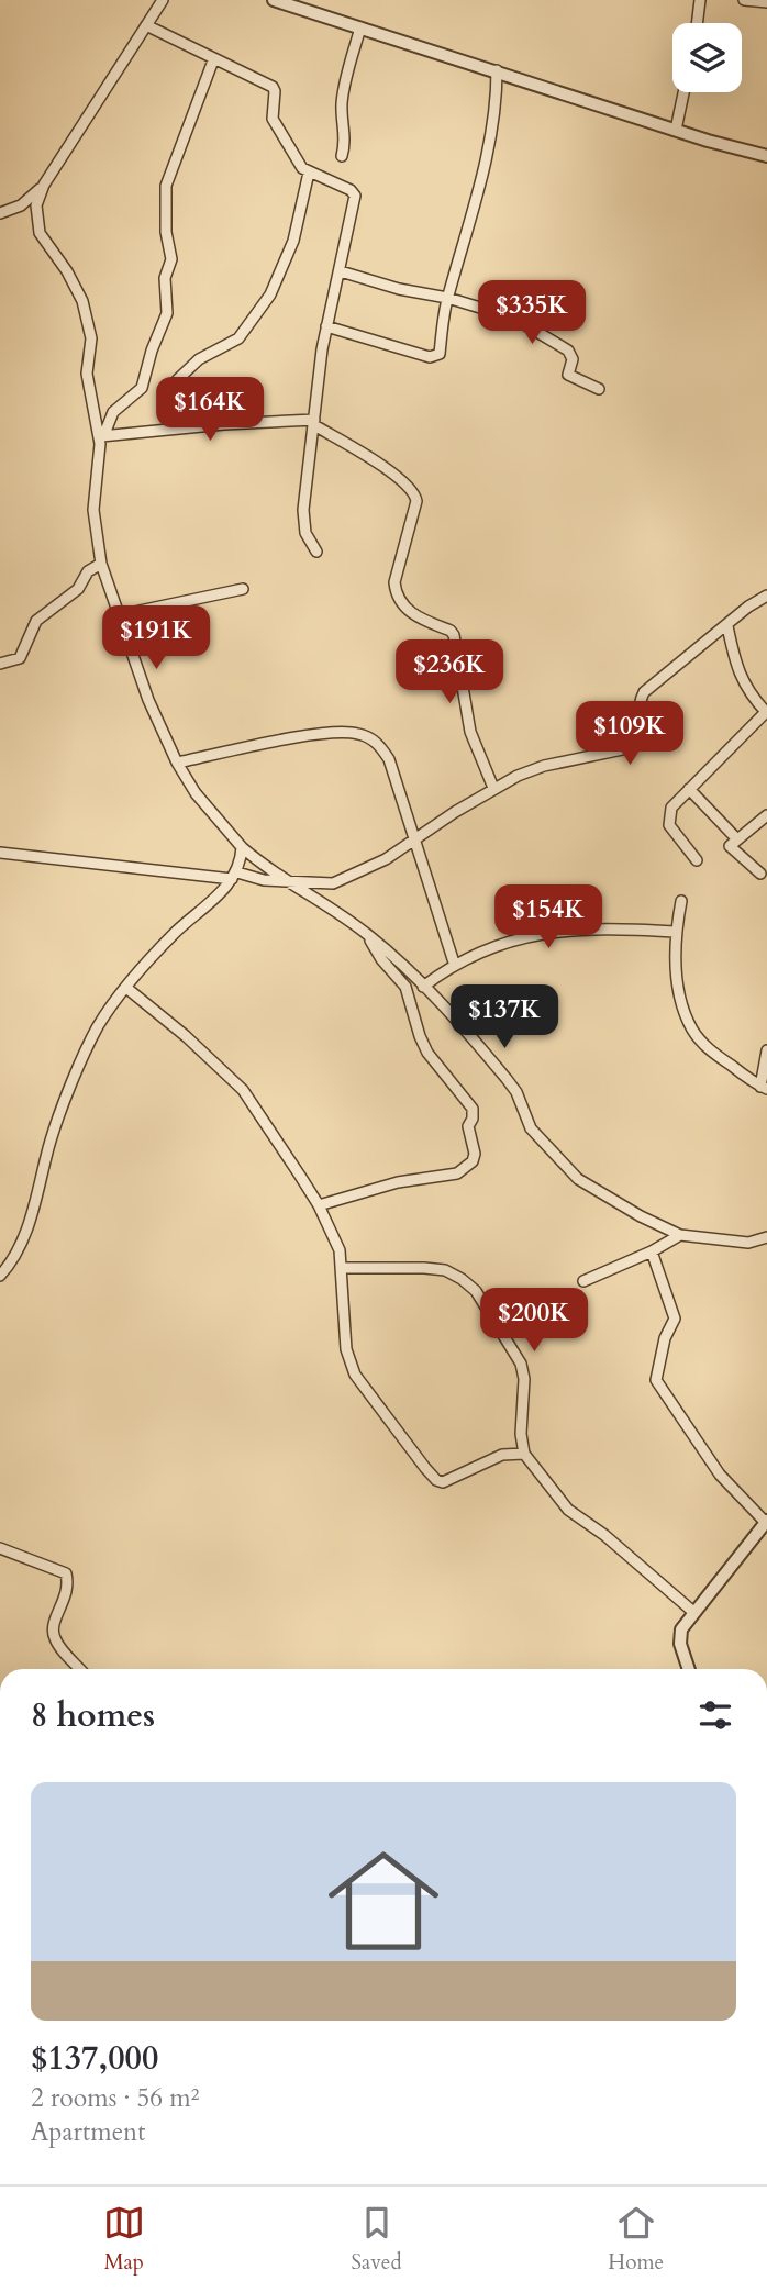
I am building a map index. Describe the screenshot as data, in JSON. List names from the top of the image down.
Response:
{
  "page": {
    "price": [
      "$335K",
      "$164K",
      "$191K",
      "$236K",
      "$109K",
      "$154K",
      "$137K",
      "$200K"
    ],
    "heading": "8 homes",
    "list": [
      {
        "name": "$137,000",
        "note": "2 rooms · 56 m² · Apartment"
      }
    ],
    "tabs": ["Map", "Saved", "Home"]
  }
}
